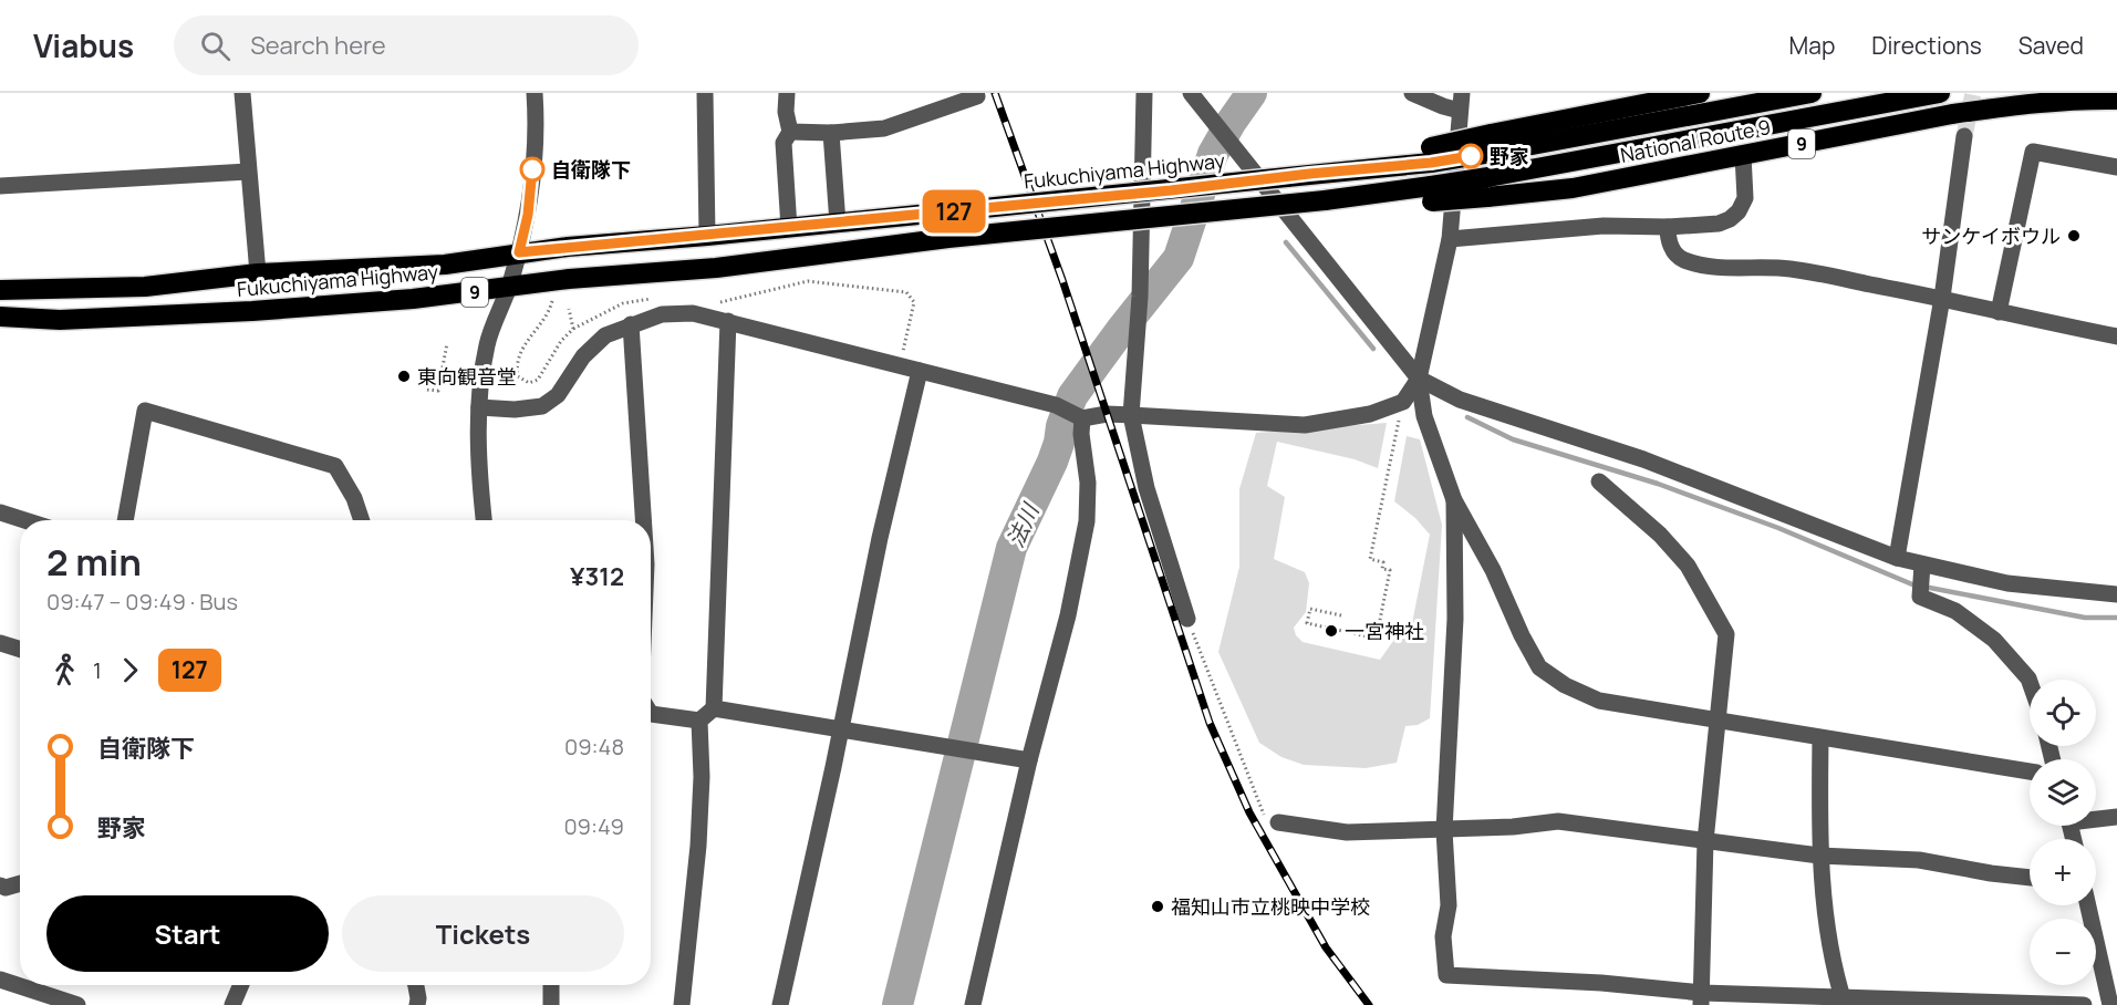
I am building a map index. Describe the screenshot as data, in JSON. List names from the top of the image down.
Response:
{
  "streets": {
    "highway": ["National Route 9", "9", "Fukuchiyama Highway"]
  },
  "crossings": [
    ["National Route 9", "9"],
    ["National Route 9", "Fukuchiyama Highway"],
    ["9", "Fukuchiyama Highway"]
  ],
  "water": ["法川"],
  "places": [
    "野家",
    "自衛隊下",
    "サンケイボウル",
    "東向観音堂",
    "一宮神社",
    "福知山市立桃映中学校"
  ],
  "lines": ["bus line 127"],
  "page": {
    "header": "Viabus",
    "search": "Search here",
    "nav": ["Map", "Directions", "Saved"],
    "on_map": "127",
    "heading": ["2 min", "09:47 – 09:49 · Bus", "¥312"],
    "legs": ["1", "127"],
    "map_buttons": ["+", "−"],
    "list": [
      {
        "name": "自衛隊下",
        "value": "09:48"
      },
      {
        "name": "野家",
        "value": "09:49"
      }
    ],
    "buttons": ["Start", "Tickets"]
  }
}
